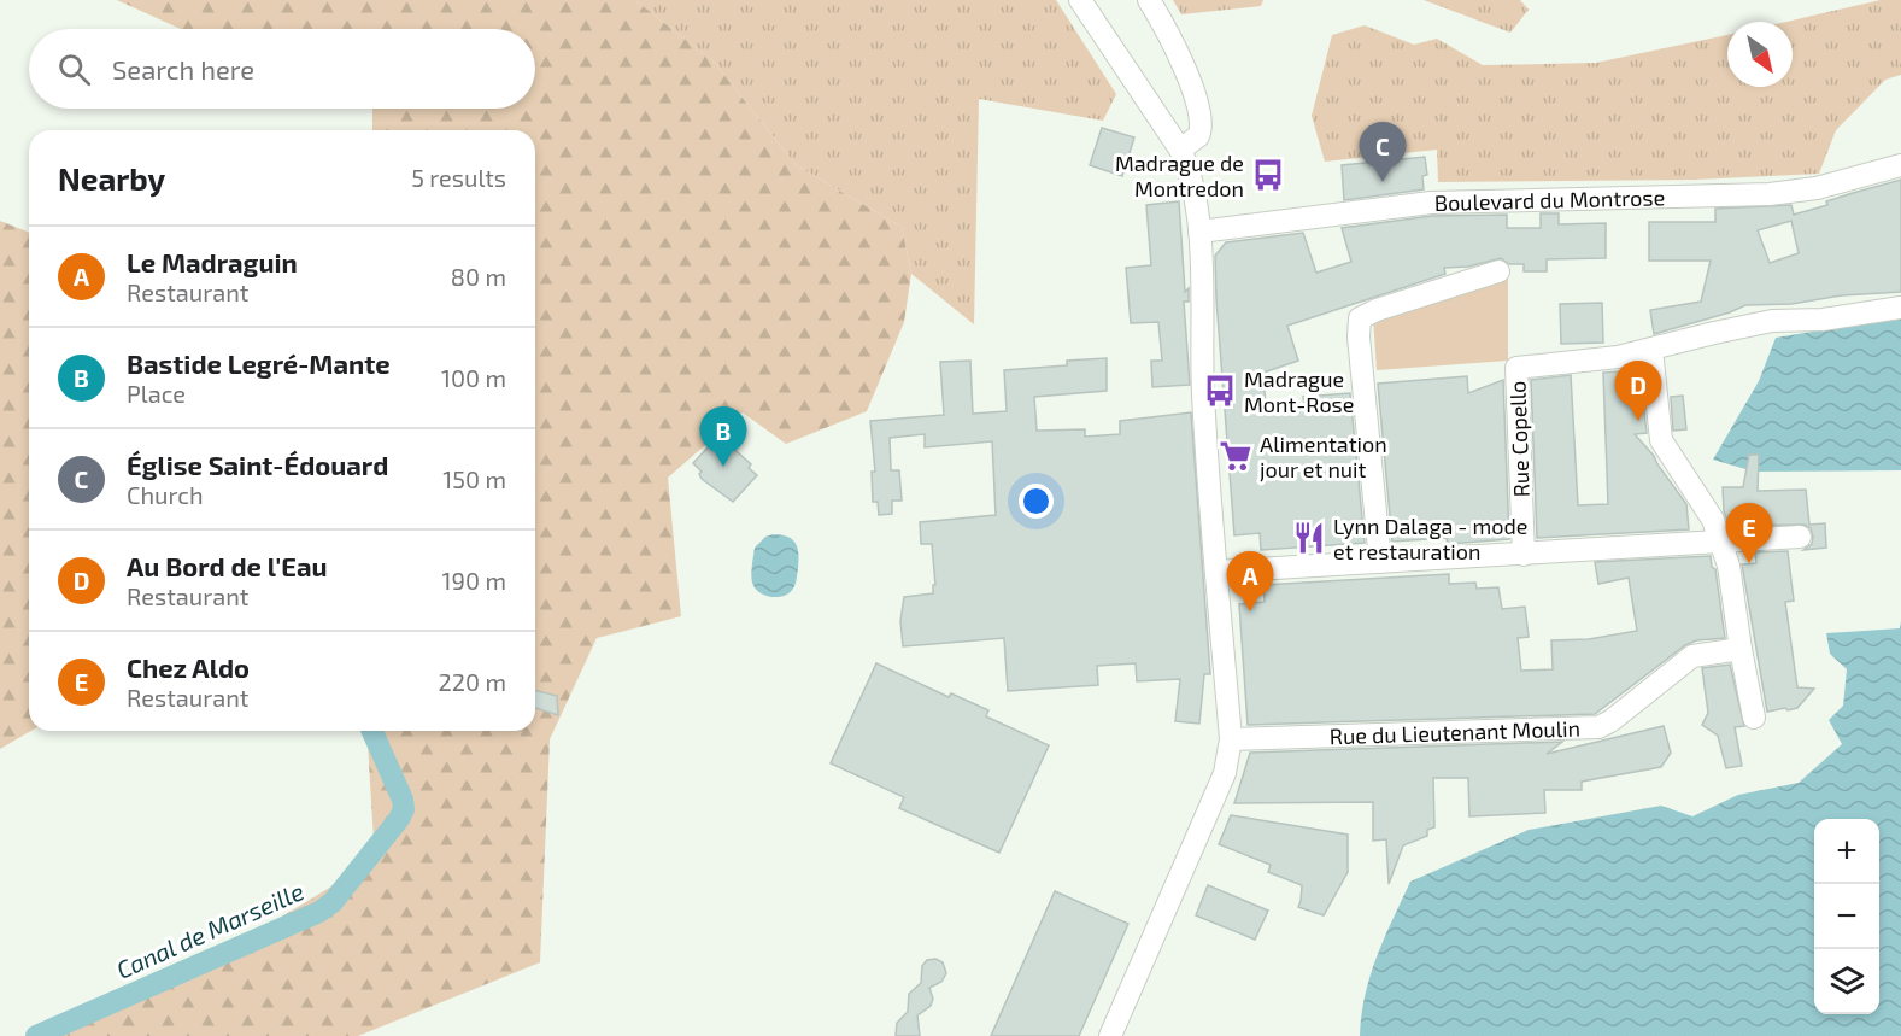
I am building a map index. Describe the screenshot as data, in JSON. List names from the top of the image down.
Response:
{
  "streets": {
    "street": ["Boulevard du Montrose", "Rue Copello", "Rue du Lieutenant Moulin"]
  },
  "water": ["Canal de Marseille"],
  "places": {
    "bus stop": ["Madrague de Montredon", "Madrague Mont-Rose"],
    "supermarket": ["Alimentation jour et nuit"],
    "restaurant": ["Lynn Dalaga - mode et restauration"]
  },
  "north": "bottom right",
  "page": {
    "search": "Search here",
    "pins": [
      "C",
      "D",
      "B",
      "E",
      "A"
    ],
    "heading": ["Nearby", "5 results"],
    "list": [
      {
        "mark": "A",
        "name": "Le Madraguin",
        "note": "Restaurant",
        "value": "80 m"
      },
      {
        "mark": "B",
        "name": "Bastide Legré-Mante",
        "note": "Place",
        "value": "100 m"
      },
      {
        "mark": "C",
        "name": "Église Saint-Édouard",
        "note": "Church",
        "value": "150 m"
      },
      {
        "mark": "D",
        "name": "Au Bord de l'Eau",
        "note": "Restaurant",
        "value": "190 m"
      },
      {
        "mark": "E",
        "name": "Chez Aldo",
        "note": "Restaurant",
        "value": "220 m"
      }
    ],
    "map_buttons": ["+", "−"]
  }
}
